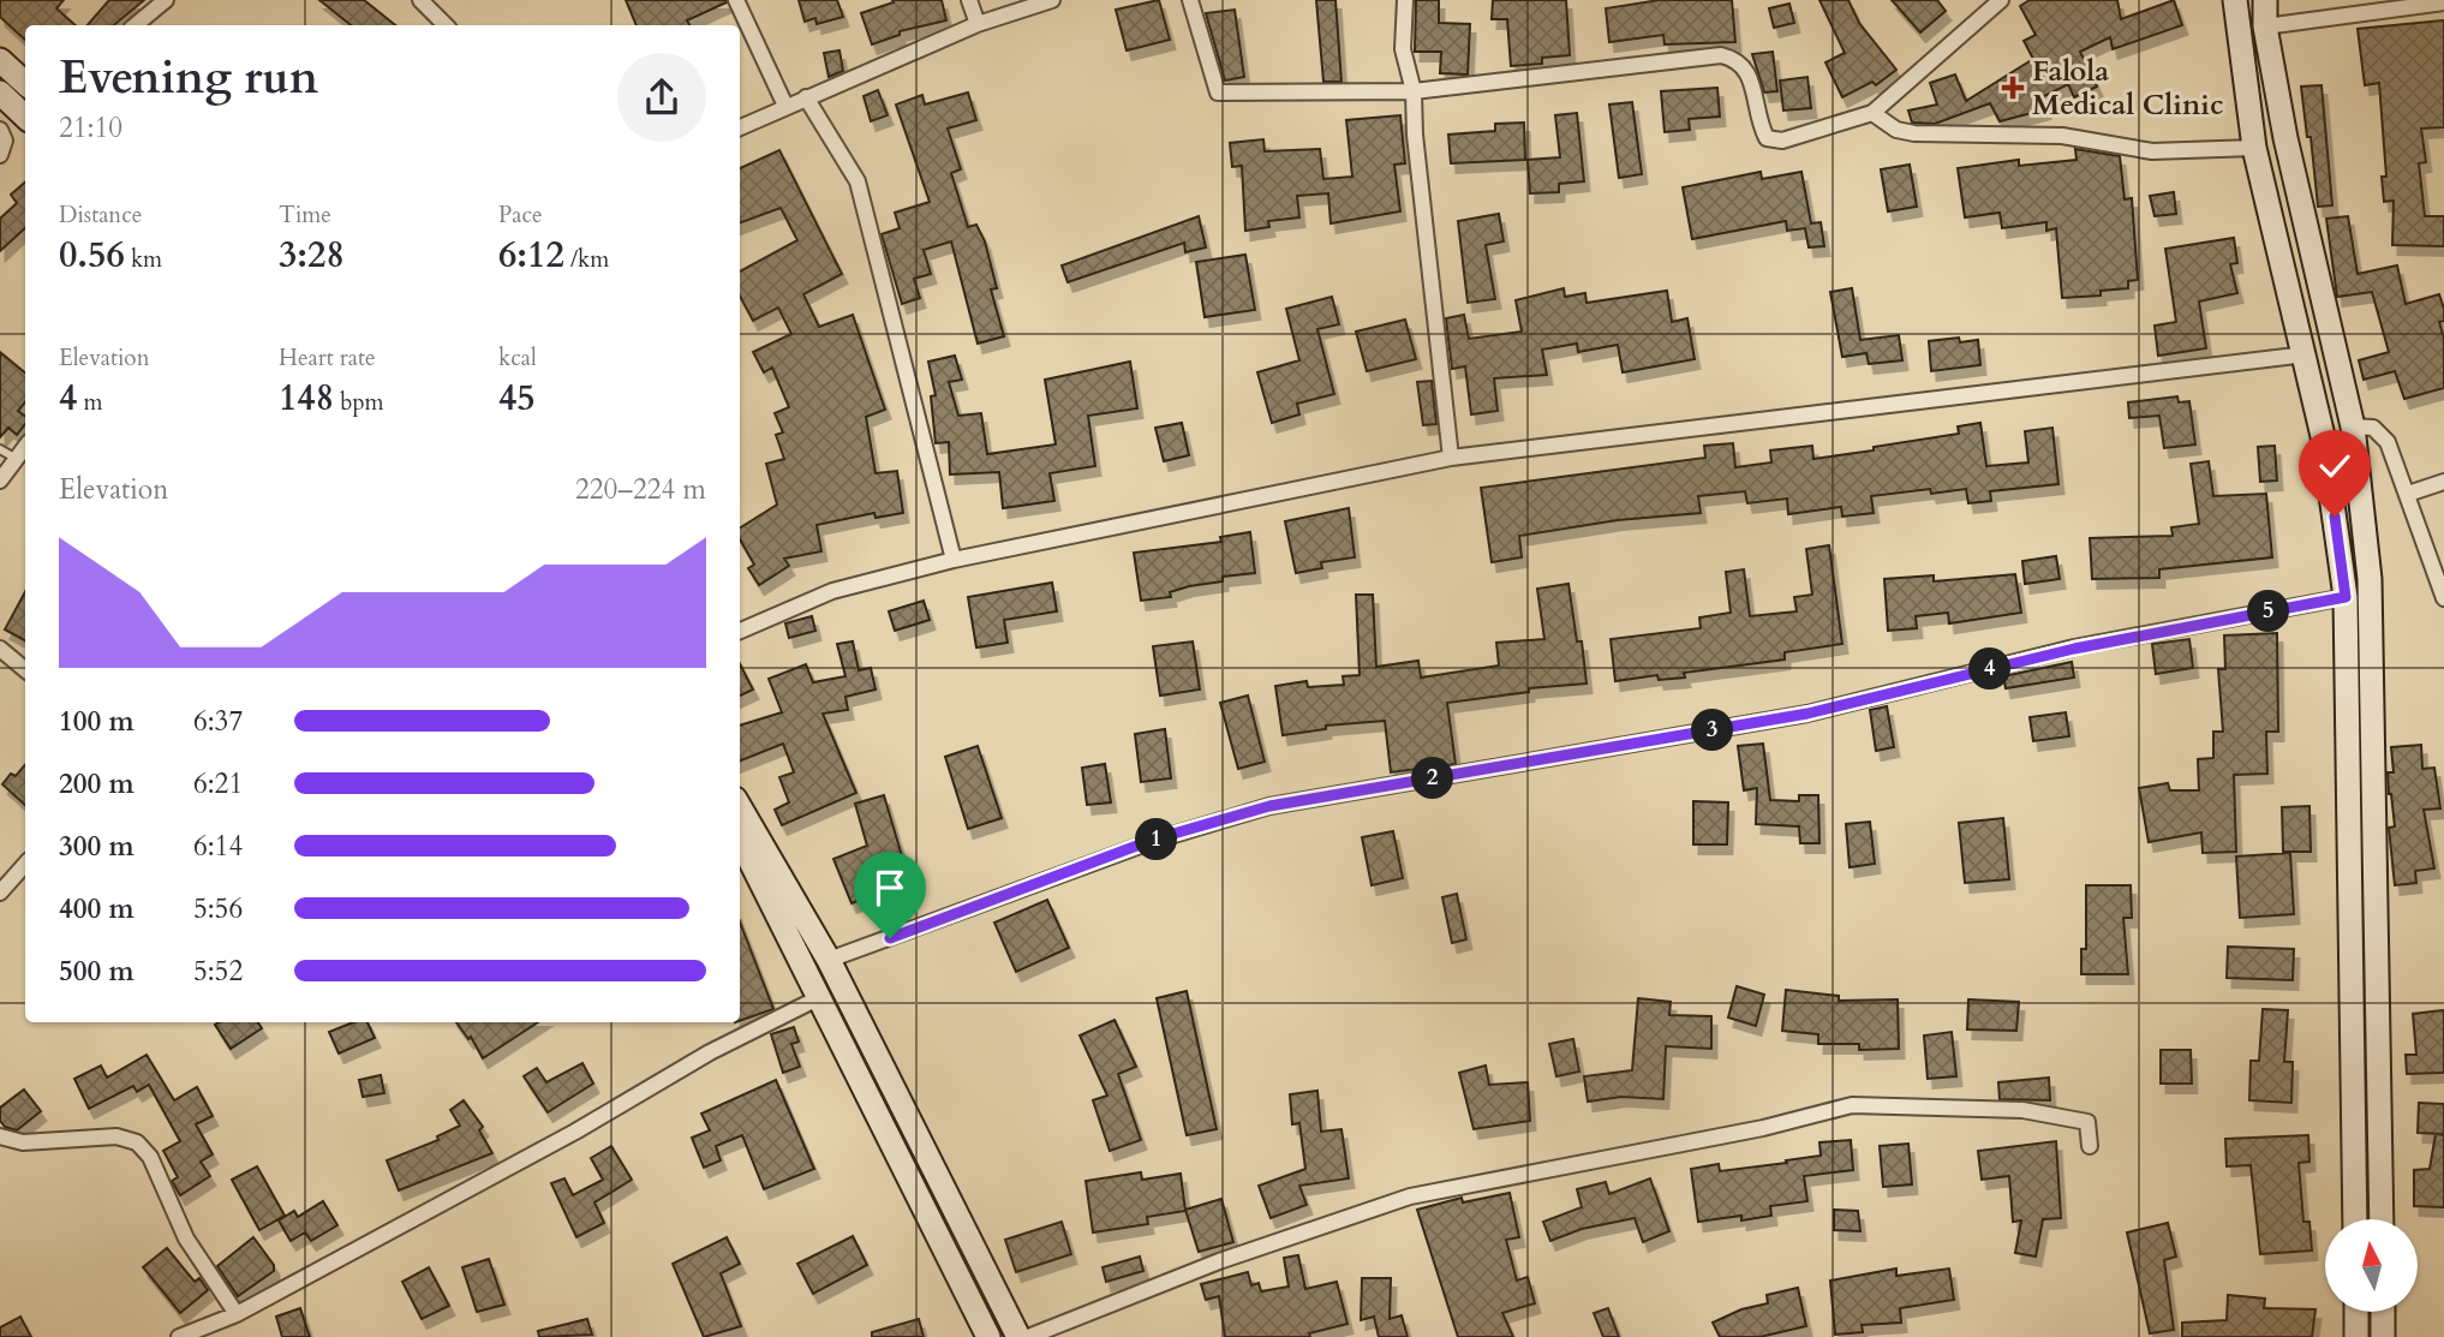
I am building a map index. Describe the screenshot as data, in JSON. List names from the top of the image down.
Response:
{
  "places": {
    "health": ["Falola Medical Clinic"]
  },
  "north": "top",
  "page": {
    "heading": ["Evening run", "21:10"],
    "stats": [
      ["Distance", "0.56 km"],
      ["Time", "3:28"],
      ["Pace", "6:12 /km"],
      ["Elevation", "4 m"],
      ["Heart rate", "148 bpm"],
      ["kcal", "45"]
    ],
    "chart": ["Elevation", "220–224 m"],
    "pins": [
      "5",
      "4",
      "3",
      "2",
      "1"
    ],
    "list": [
      {
        "name": "100 m",
        "note": "6:37"
      },
      {
        "name": "200 m",
        "note": "6:21"
      },
      {
        "name": "300 m",
        "note": "6:14"
      },
      {
        "name": "400 m",
        "note": "5:56"
      },
      {
        "name": "500 m",
        "note": "5:52"
      }
    ]
  }
}
